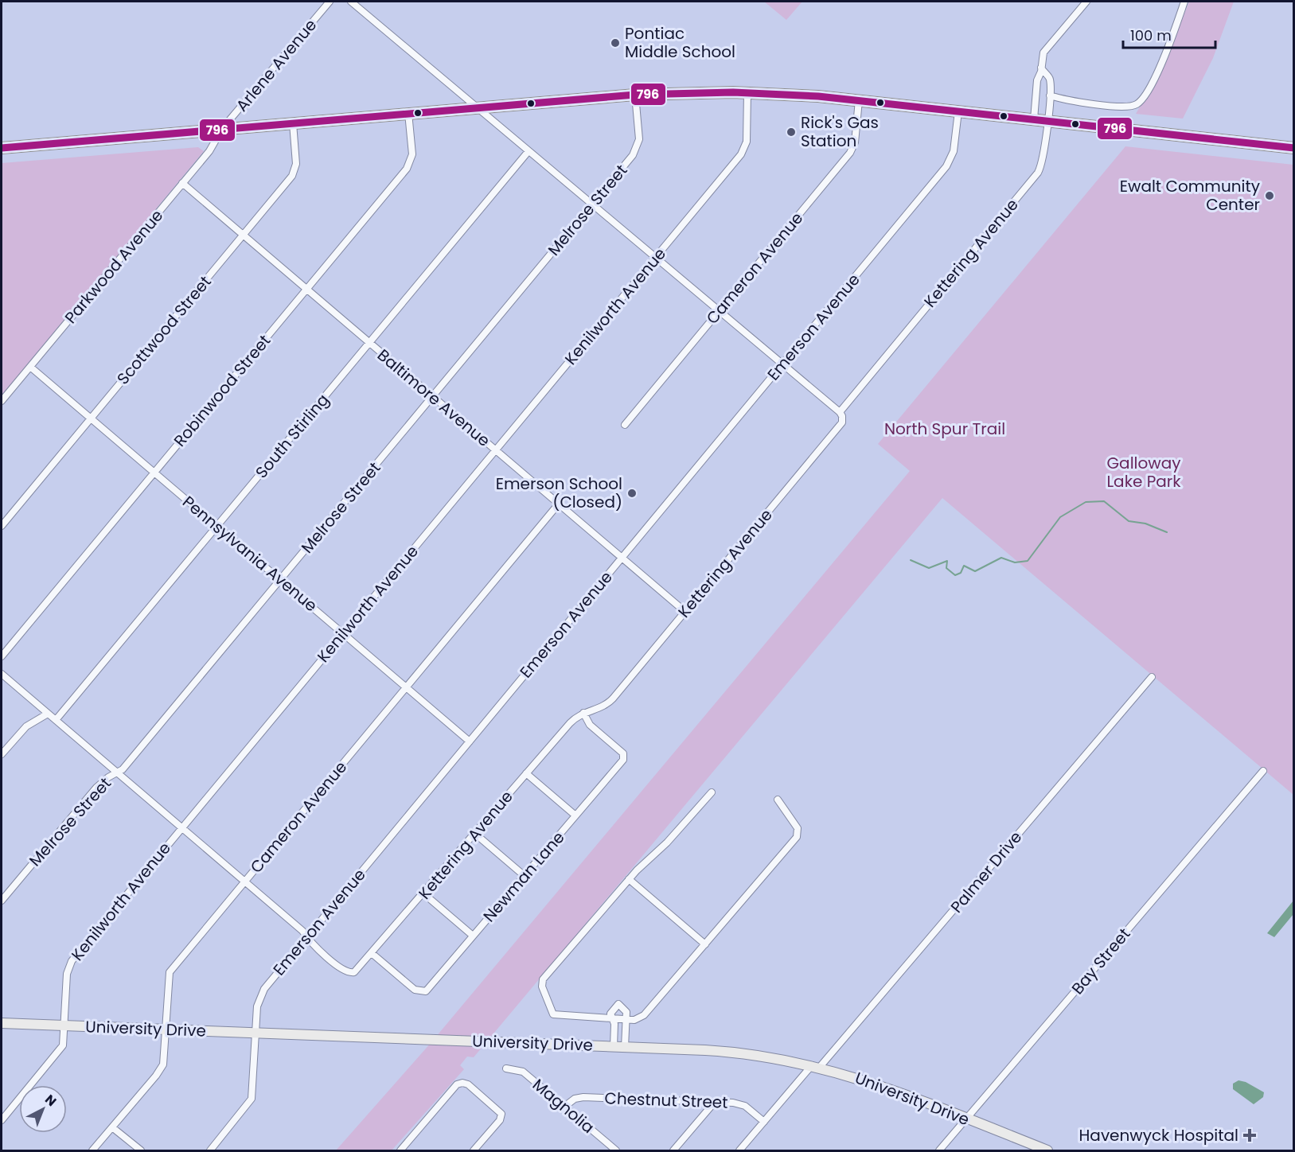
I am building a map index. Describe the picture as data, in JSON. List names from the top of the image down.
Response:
{
  "streets": {
    "main road": ["University Drive"],
    "street": [
      "Arlene Avenue",
      "Melrose Street",
      "Kettering Avenue",
      "Parkwood Avenue",
      "Cameron Avenue",
      "Kenilworth Avenue",
      "Emerson Avenue",
      "Scottwood Street",
      "Robinwood Street",
      "Baltimore Avenue",
      "South Stirling",
      "Pennsylvania Avenue",
      "Palmer Drive",
      "Newman Lane",
      "Bay Street",
      "Chestnut Street",
      "Magnolia"
    ]
  },
  "crossings": [
    ["Arlene Avenue", "Parkwood Avenue"],
    ["Melrose Street", "Baltimore Avenue"],
    ["Melrose Street", "Pennsylvania Avenue"],
    ["Kettering Avenue", "Emerson Avenue"],
    ["Kettering Avenue", "Baltimore Avenue"],
    ["Kettering Avenue", "Newman Lane"],
    ["Parkwood Avenue", "Baltimore Avenue"],
    ["Parkwood Avenue", "Pennsylvania Avenue"],
    ["Cameron Avenue", "Baltimore Avenue"],
    ["Cameron Avenue", "Pennsylvania Avenue"],
    ["Cameron Avenue", "University Drive"],
    ["Kenilworth Avenue", "Baltimore Avenue"],
    ["Kenilworth Avenue", "Pennsylvania Avenue"],
    ["Kenilworth Avenue", "University Drive"],
    ["Emerson Avenue", "Baltimore Avenue"],
    ["Emerson Avenue", "Pennsylvania Avenue"],
    ["Emerson Avenue", "University Drive"],
    ["Scottwood Street", "Baltimore Avenue"],
    ["Scottwood Street", "Pennsylvania Avenue"],
    ["Robinwood Street", "Baltimore Avenue"],
    ["Robinwood Street", "Pennsylvania Avenue"],
    ["Baltimore Avenue", "South Stirling"],
    ["South Stirling", "Pennsylvania Avenue"],
    ["Palmer Drive", "University Drive"],
    ["Palmer Drive", "Chestnut Street"],
    ["Bay Street", "University Drive"],
    ["Chestnut Street", "Magnolia"]
  ],
  "parks": ["North Spur Trail", "Galloway Lake Park"],
  "places": {
    "other": [
      "Pontiac Middle School",
      "Rick's Gas Station",
      "Ewalt Community Center",
      "Emerson School (Closed)"
    ],
    "health": ["Havenwyck Hospital"]
  },
  "lines": ["transit line 796"],
  "scale_bar": "100 m",
  "north": "top right"
}
